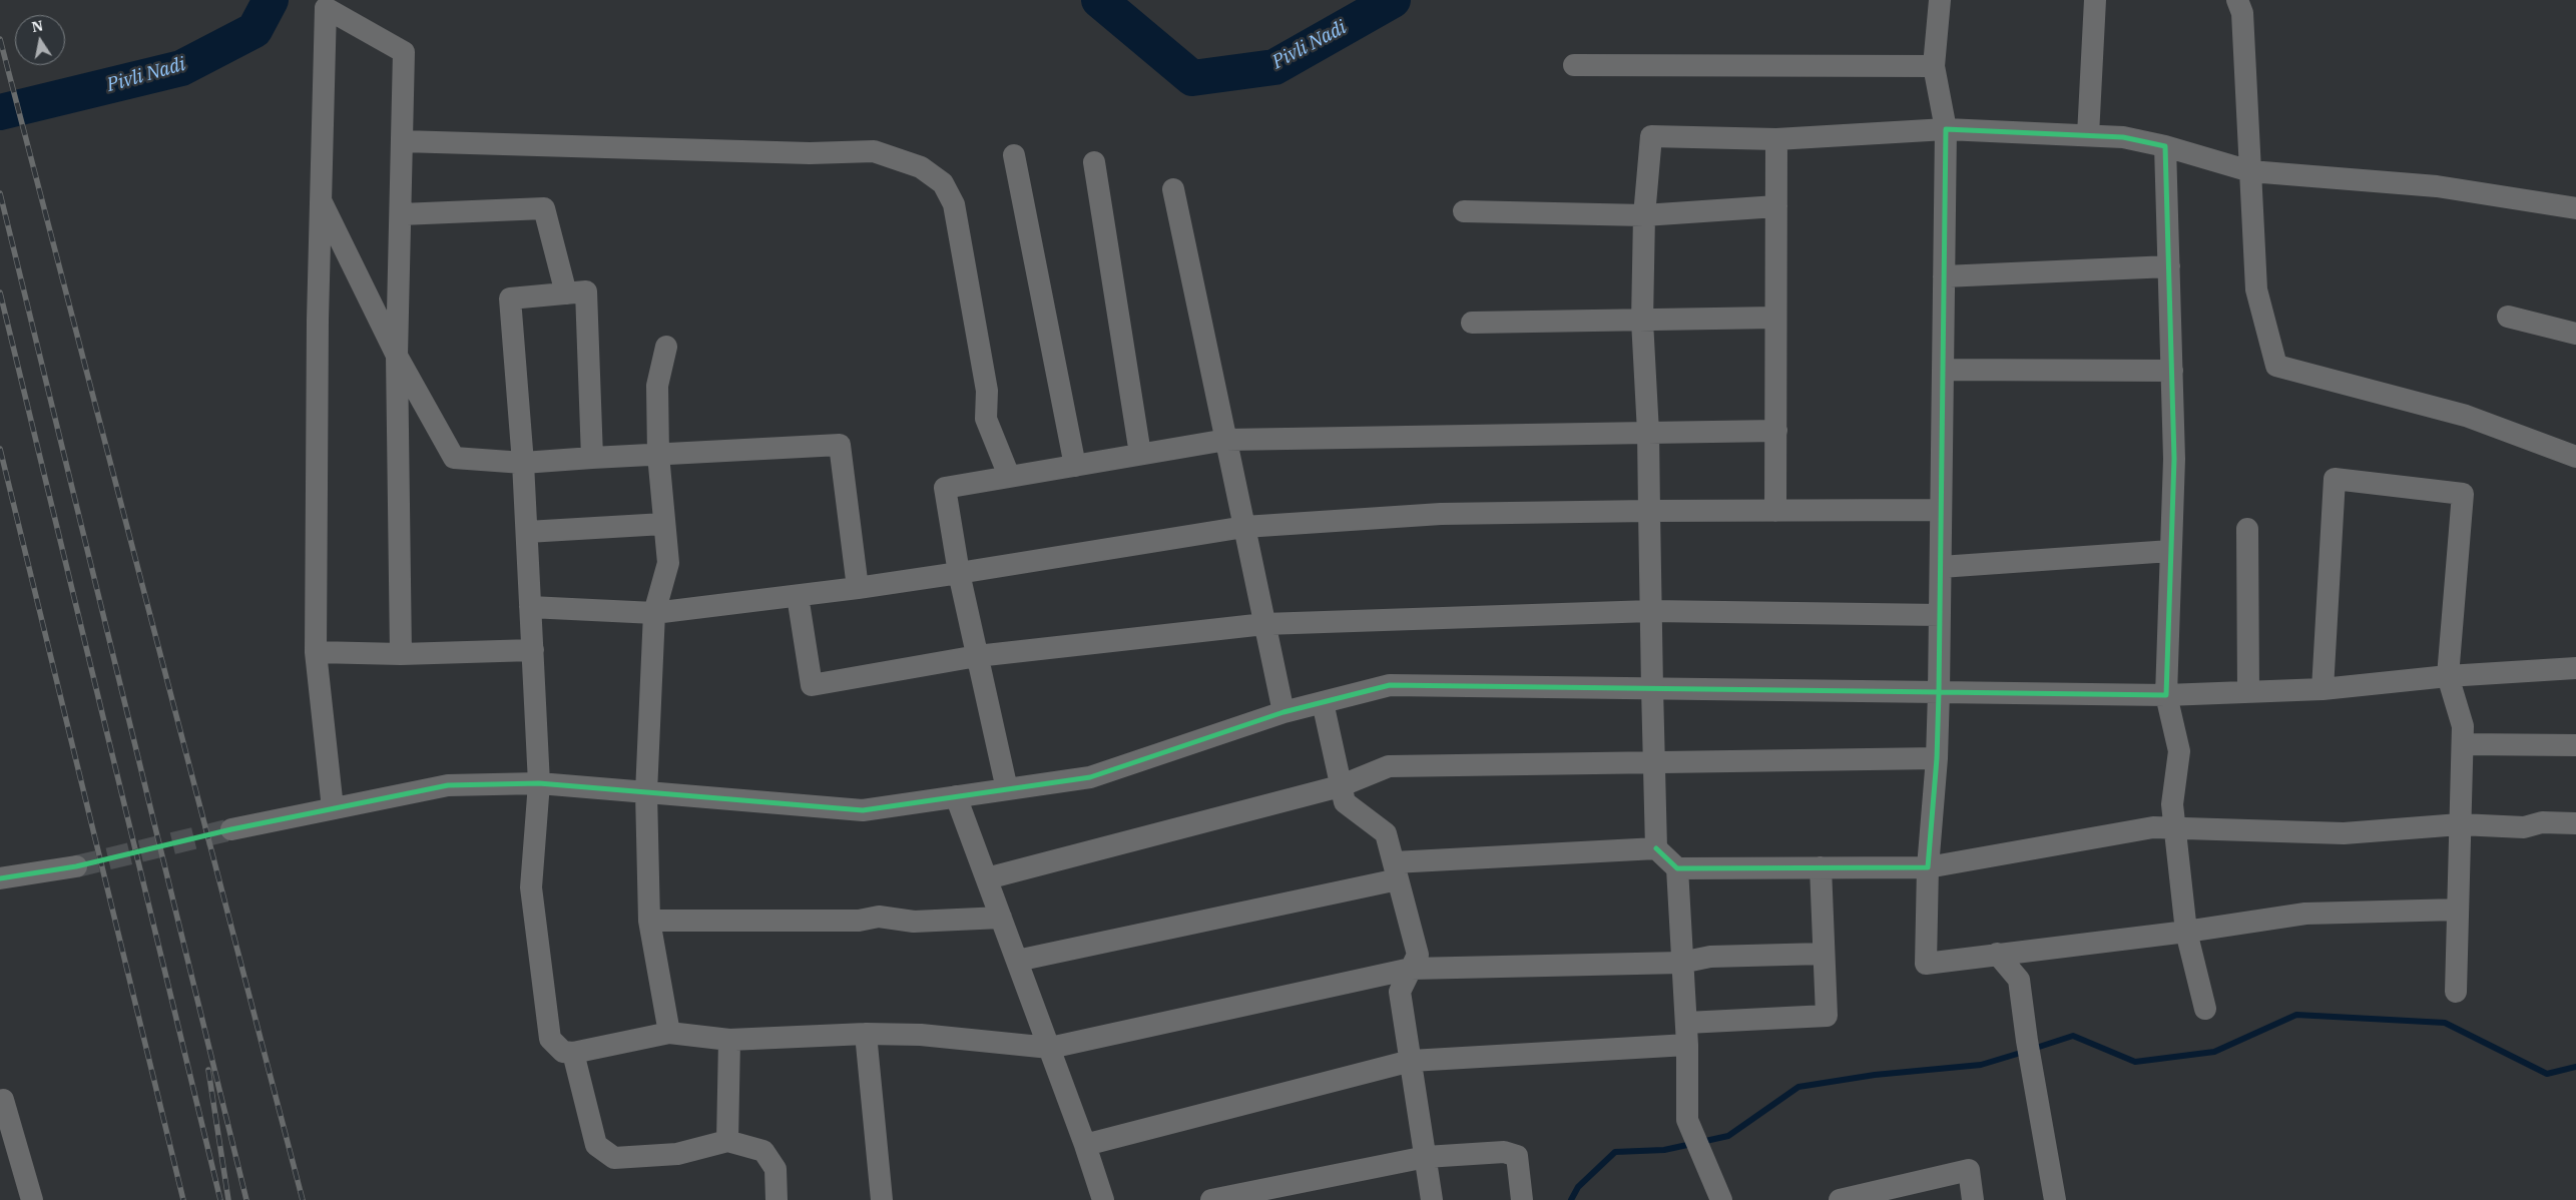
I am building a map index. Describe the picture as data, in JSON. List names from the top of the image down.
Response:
{
  "water": ["Pivli Nadi"],
  "north": "top"
}
